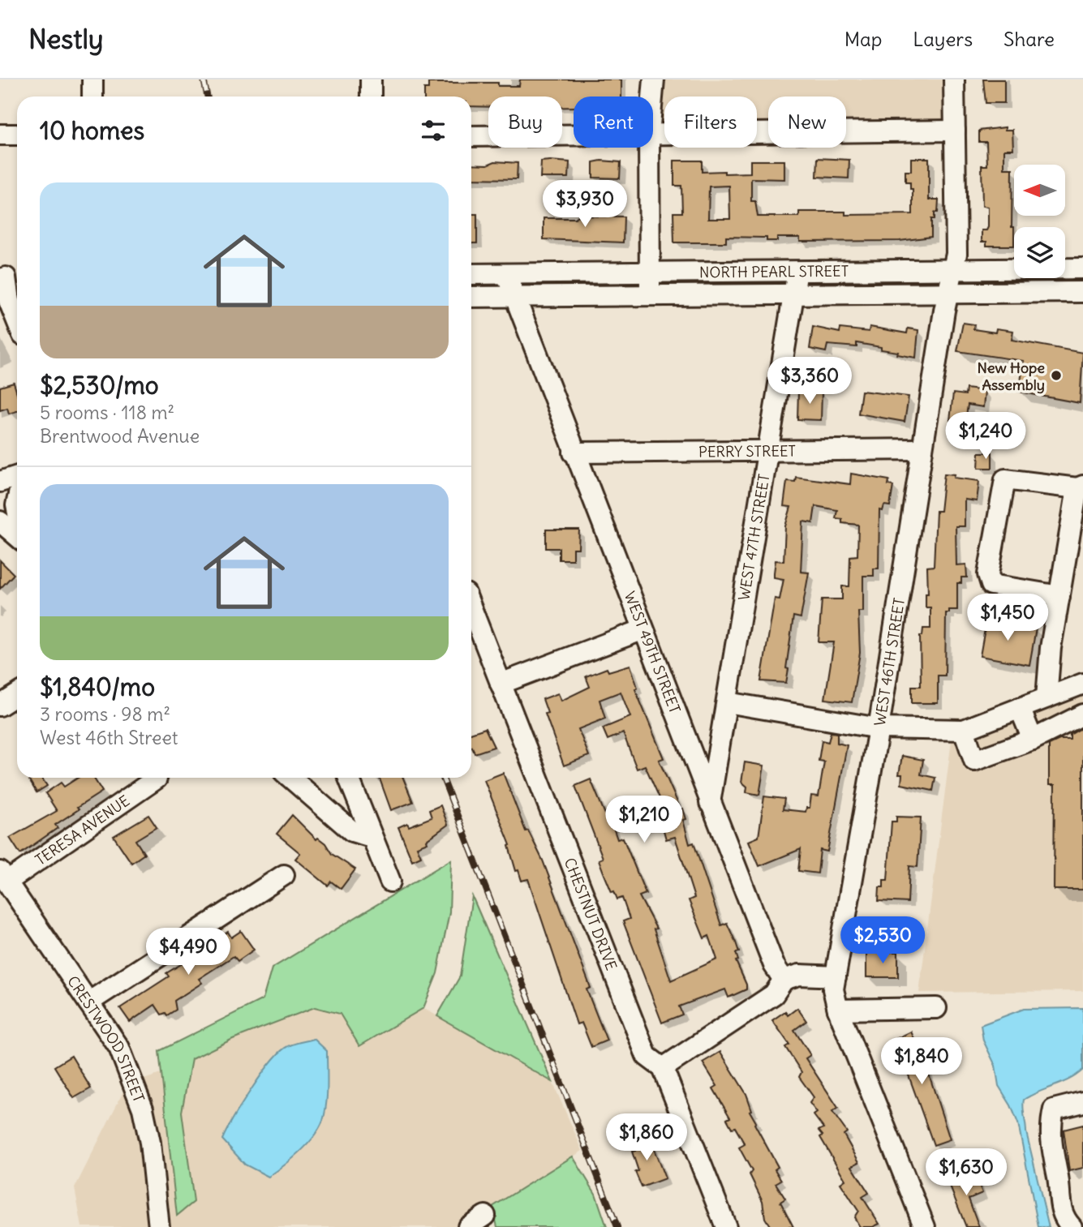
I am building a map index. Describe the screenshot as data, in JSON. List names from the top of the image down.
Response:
{
  "streets": {
    "street": [
      "NORTH PEARL STREET",
      "PERRY STREET",
      "WEST 47TH STREET",
      "WEST 49TH STREET",
      "WEST 46TH STREET",
      "TERESA AVENUE",
      "CHESTNUT DRIVE",
      "CRESTWOOD STREET"
    ]
  },
  "crossings": [
    ["NORTH PEARL STREET", "WEST 47TH STREET"],
    ["NORTH PEARL STREET", "WEST 49TH STREET"],
    ["NORTH PEARL STREET", "WEST 46TH STREET"],
    ["PERRY STREET", "WEST 47TH STREET"],
    ["PERRY STREET", "WEST 49TH STREET"],
    ["PERRY STREET", "WEST 46TH STREET"],
    ["WEST 47TH STREET", "WEST 49TH STREET"],
    ["TERESA AVENUE", "CRESTWOOD STREET"]
  ],
  "places": ["New Hope Assembly"],
  "north": "left",
  "page": {
    "header": "Nestly",
    "nav": ["Map", "Layers", "Share"],
    "chip": [
      "Buy",
      "Rent",
      "Filters",
      "New"
    ],
    "heading": "10 homes",
    "list": [
      {
        "name": "$2,530/mo",
        "note": "5 rooms · 118 m² · Brentwood Avenue"
      },
      {
        "name": "$1,840/mo",
        "note": "3 rooms · 98 m² · West 46th Street"
      }
    ],
    "price": [
      "$3,930",
      "$3,360",
      "$1,240",
      "$1,450",
      "$1,210",
      "$2,530",
      "$4,490",
      "$1,840",
      "$1,860",
      "$1,630"
    ]
  }
}
